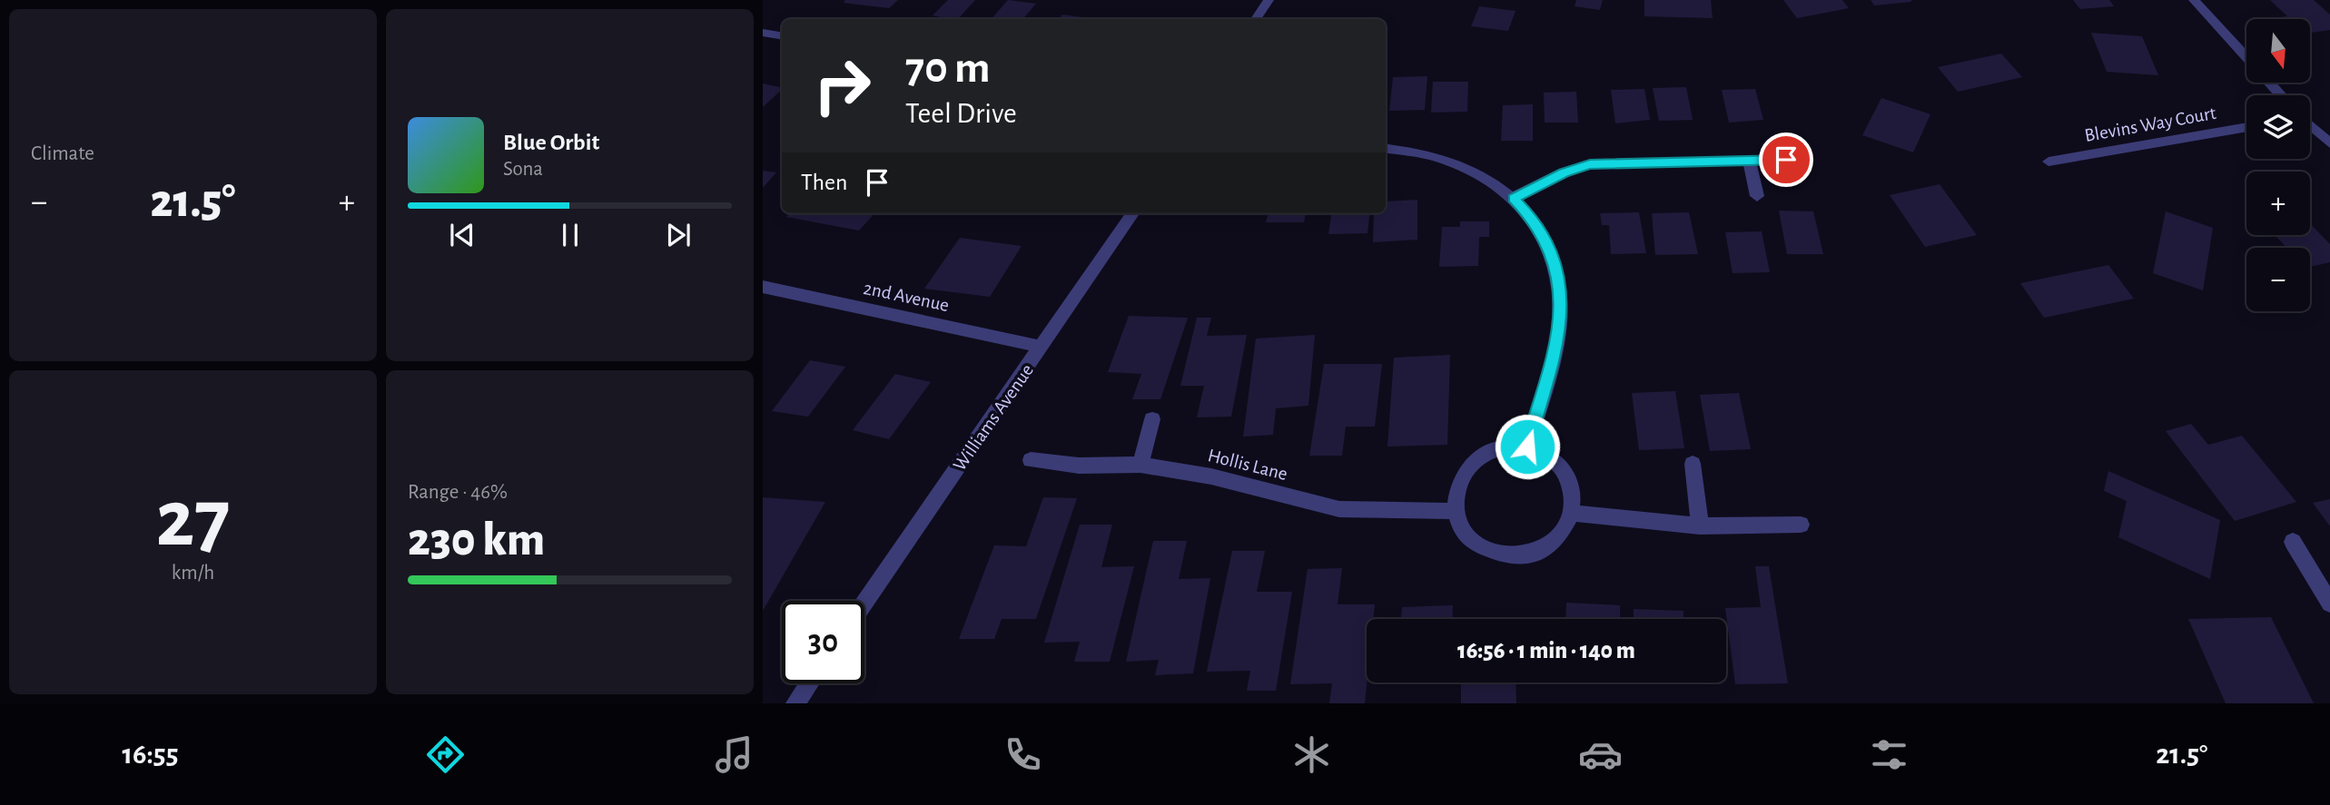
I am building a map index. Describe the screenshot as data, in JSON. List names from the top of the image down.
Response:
{
  "streets": {
    "street": [
      "Blevins Way Court",
      "2nd Avenue",
      "Williams Avenue",
      "Hollis Lane"
    ]
  },
  "crossings": [
    ["2nd Avenue", "Williams Avenue"]
  ],
  "north": "bottom",
  "page": {
    "tile": [
      "Climate",
      ["27", "km/h"],
      ["Range · 46%", "230 km"]
    ],
    "map_buttons": ["+", "−"],
    "turn": ["70 m", "Teel Drive"],
    "song": ["Blue Orbit", "Sona"],
    "then": "Then",
    "heat": ["−", "21.5°", "+"],
    "limit": "30",
    "trip": "16:56 · 1 min · 140 m",
    "tabs": ["16:55", "21.5°"]
  }
}
